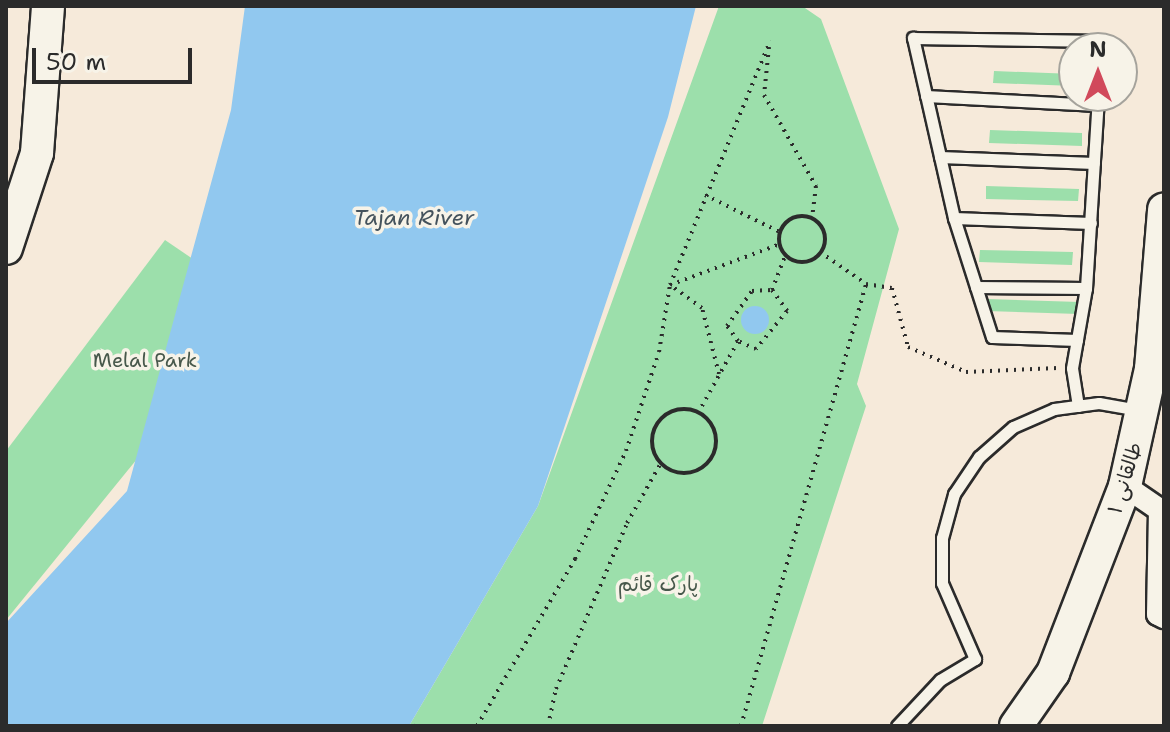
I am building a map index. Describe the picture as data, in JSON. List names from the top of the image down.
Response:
{
  "streets": {
    "street": ["طالقانی ۱"]
  },
  "water": ["Tajan River"],
  "parks": ["Melal Park", "پارک قائم"],
  "scale_bar": "50 m",
  "north": "top"
}
